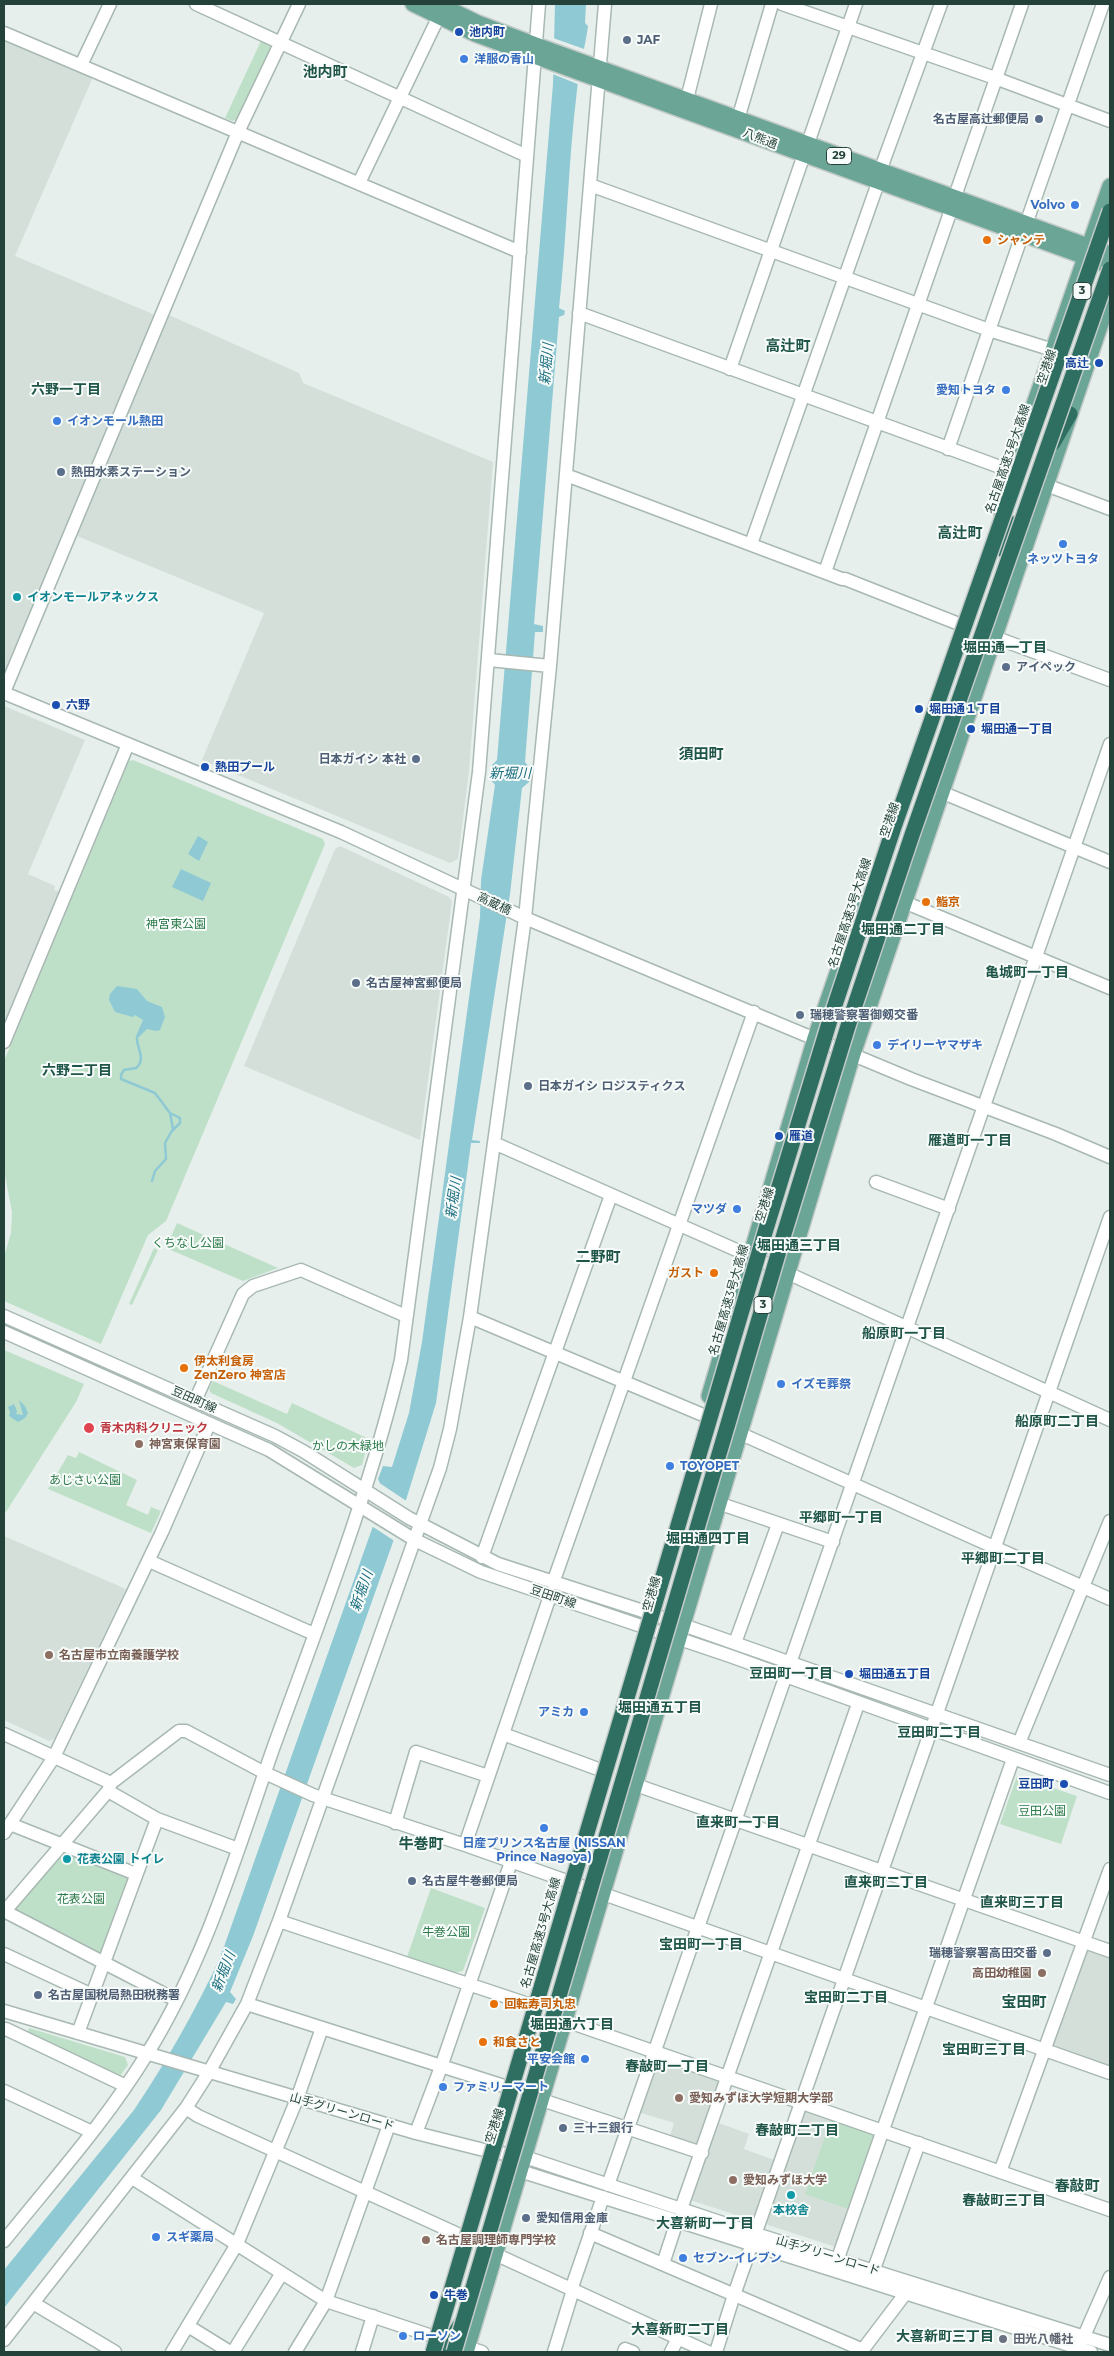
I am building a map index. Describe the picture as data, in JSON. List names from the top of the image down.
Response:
{
  "streets": {
    "highway": ["3", "名古屋高速3号大高線"],
    "main road": ["八熊通", "29", "空港線"],
    "street": ["高蔵橋", "豆田町線", "山手グリーンロード"]
  },
  "crossings": [
    ["八熊通", "3"],
    ["八熊通", "空港線"],
    ["空港線", "高蔵橋"],
    ["空港線", "豆田町線"],
    ["空港線", "山手グリーンロード"]
  ],
  "districts": [
    "池内町",
    "高辻町",
    "六野一丁目",
    "高辻町",
    "堀田通一丁目",
    "須田町",
    "堀田通二丁目",
    "亀城町一丁目",
    "六野二丁目",
    "雁道町一丁目",
    "堀田通三丁目",
    "二野町",
    "船原町一丁目",
    "船原町二丁目",
    "平郷町一丁目",
    "堀田通四丁目",
    "平郷町二丁目",
    "豆田町一丁目",
    "堀田通五丁目",
    "豆田町二丁目",
    "直来町一丁目",
    "牛巻町",
    "直来町二丁目",
    "直来町三丁目",
    "宝田町一丁目",
    "宝田町二丁目",
    "宝田町",
    "堀田通六丁目",
    "宝田町三丁目",
    "春敲町一丁目",
    "春敲町二丁目",
    "春敲町",
    "春敲町三丁目",
    "大喜新町一丁目",
    "大喜新町二丁目",
    "大喜新町三丁目"
  ],
  "water": ["新堀川"],
  "parks": [
    "神宮東公園",
    "くちなし公園",
    "かしの木緑地",
    "あじさい公園",
    "豆田公園",
    "花表公園",
    "牛巻公園"
  ],
  "places": [
    "池内町",
    "JAF",
    "洋服の青山",
    "名古屋高辻郵便局",
    "Volvo",
    "シャンテ",
    "高辻",
    "愛知トヨタ",
    "イオンモール熱田",
    "熱田水素ステーション",
    "ネッツトヨタ",
    "イオンモールアネックス",
    "アイペック",
    "六野",
    "堀田通１丁目",
    "堀田通一丁目",
    "日本ガイシ 本社",
    "熱田プール",
    "鮨京",
    "名古屋神宮郵便局",
    "瑞穂警察署御剱交番",
    "デイリーヤマザキ",
    "日本ガイシ ロジスティクス",
    "雁道",
    "マツダ",
    "ガスト",
    "伊太利食房 ZenZero 神宮店",
    "イズモ葬祭",
    "青木内科クリニック",
    "神宮東保育園",
    "TOYOPET",
    "名古屋市立南養護学校",
    "堀田通五丁目",
    "アミカ",
    "豆田町",
    "日産プリンス名古屋 (NISSAN Prince Nagoya)",
    "花表公園 トイレ",
    "名古屋牛巻郵便局",
    "瑞穂警察署高田交番",
    "高田幼稚園",
    "名古屋国税局熱田税務署",
    "回転寿司丸忠",
    "和食さと",
    "平安会館",
    "ファミリーマート",
    "愛知みずほ大学短期大学部",
    "三十三銀行",
    "愛知みずほ大学",
    "本校舎",
    "愛知信用金庫",
    "スギ薬局",
    "名古屋調理師専門学校",
    "セブン-イレブン",
    "牛巻",
    "ローソン",
    "田光八幡社"
  ]
}
